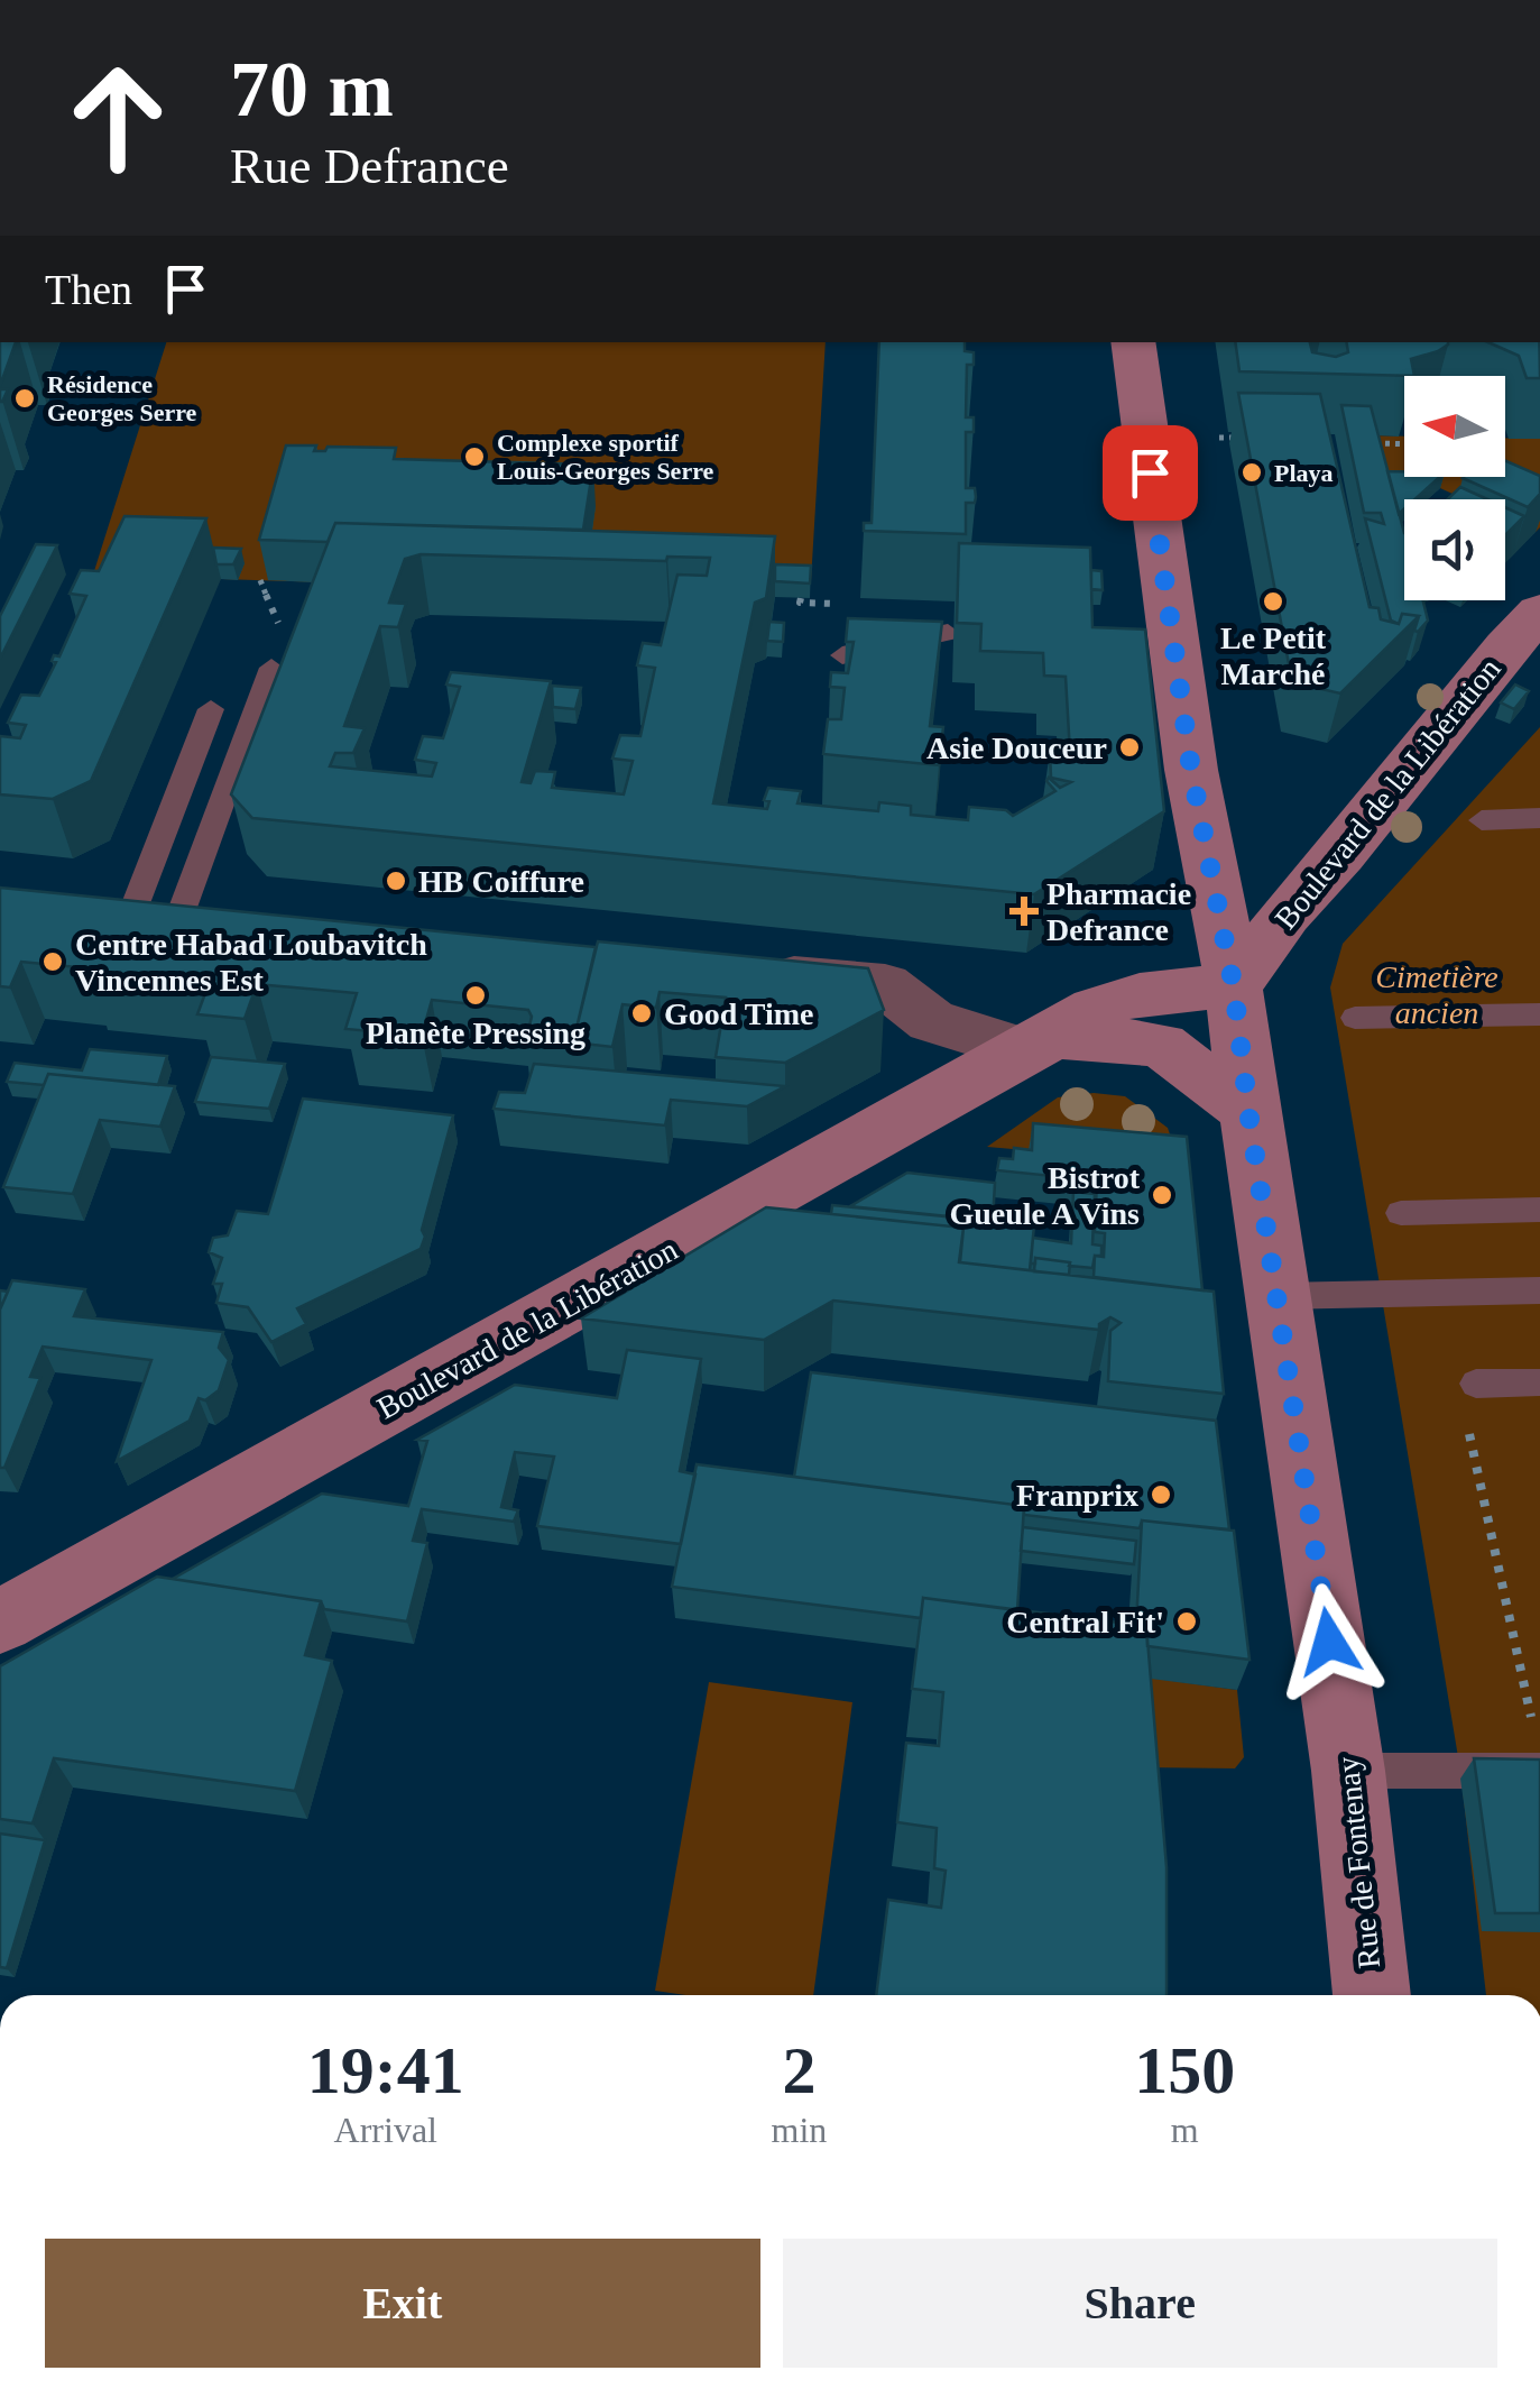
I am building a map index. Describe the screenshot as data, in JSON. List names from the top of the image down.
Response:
{
  "streets": {
    "main road": ["Boulevard de la Libération", "Rue de Fontenay"]
  },
  "crossings": [
    ["Boulevard de la Libération", "Rue de Fontenay"]
  ],
  "parks": ["Cimetière ancien"],
  "places": {
    "other": [
      "Résidence Georges Serre",
      "Complexe sportif Louis-Georges Serre",
      "Playa",
      "Le Petit Marché",
      "Asie Douceur",
      "HB Coiffure",
      "Centre Habad Loubavitch Vincennes Est",
      "Planète Pressing",
      "Good Time",
      "Bistrot Gueule A Vins",
      "Franprix",
      "Central Fit'"
    ],
    "health": ["Pharmacie Defrance"]
  },
  "north": "left",
  "page": {
    "turn": ["70 m", "Rue Defrance"],
    "then": "Then",
    "eta": [
      "19:41",
      "Arrival",
      "2",
      "min",
      "150",
      "m"
    ],
    "buttons": ["Exit", "Share"]
  }
}
